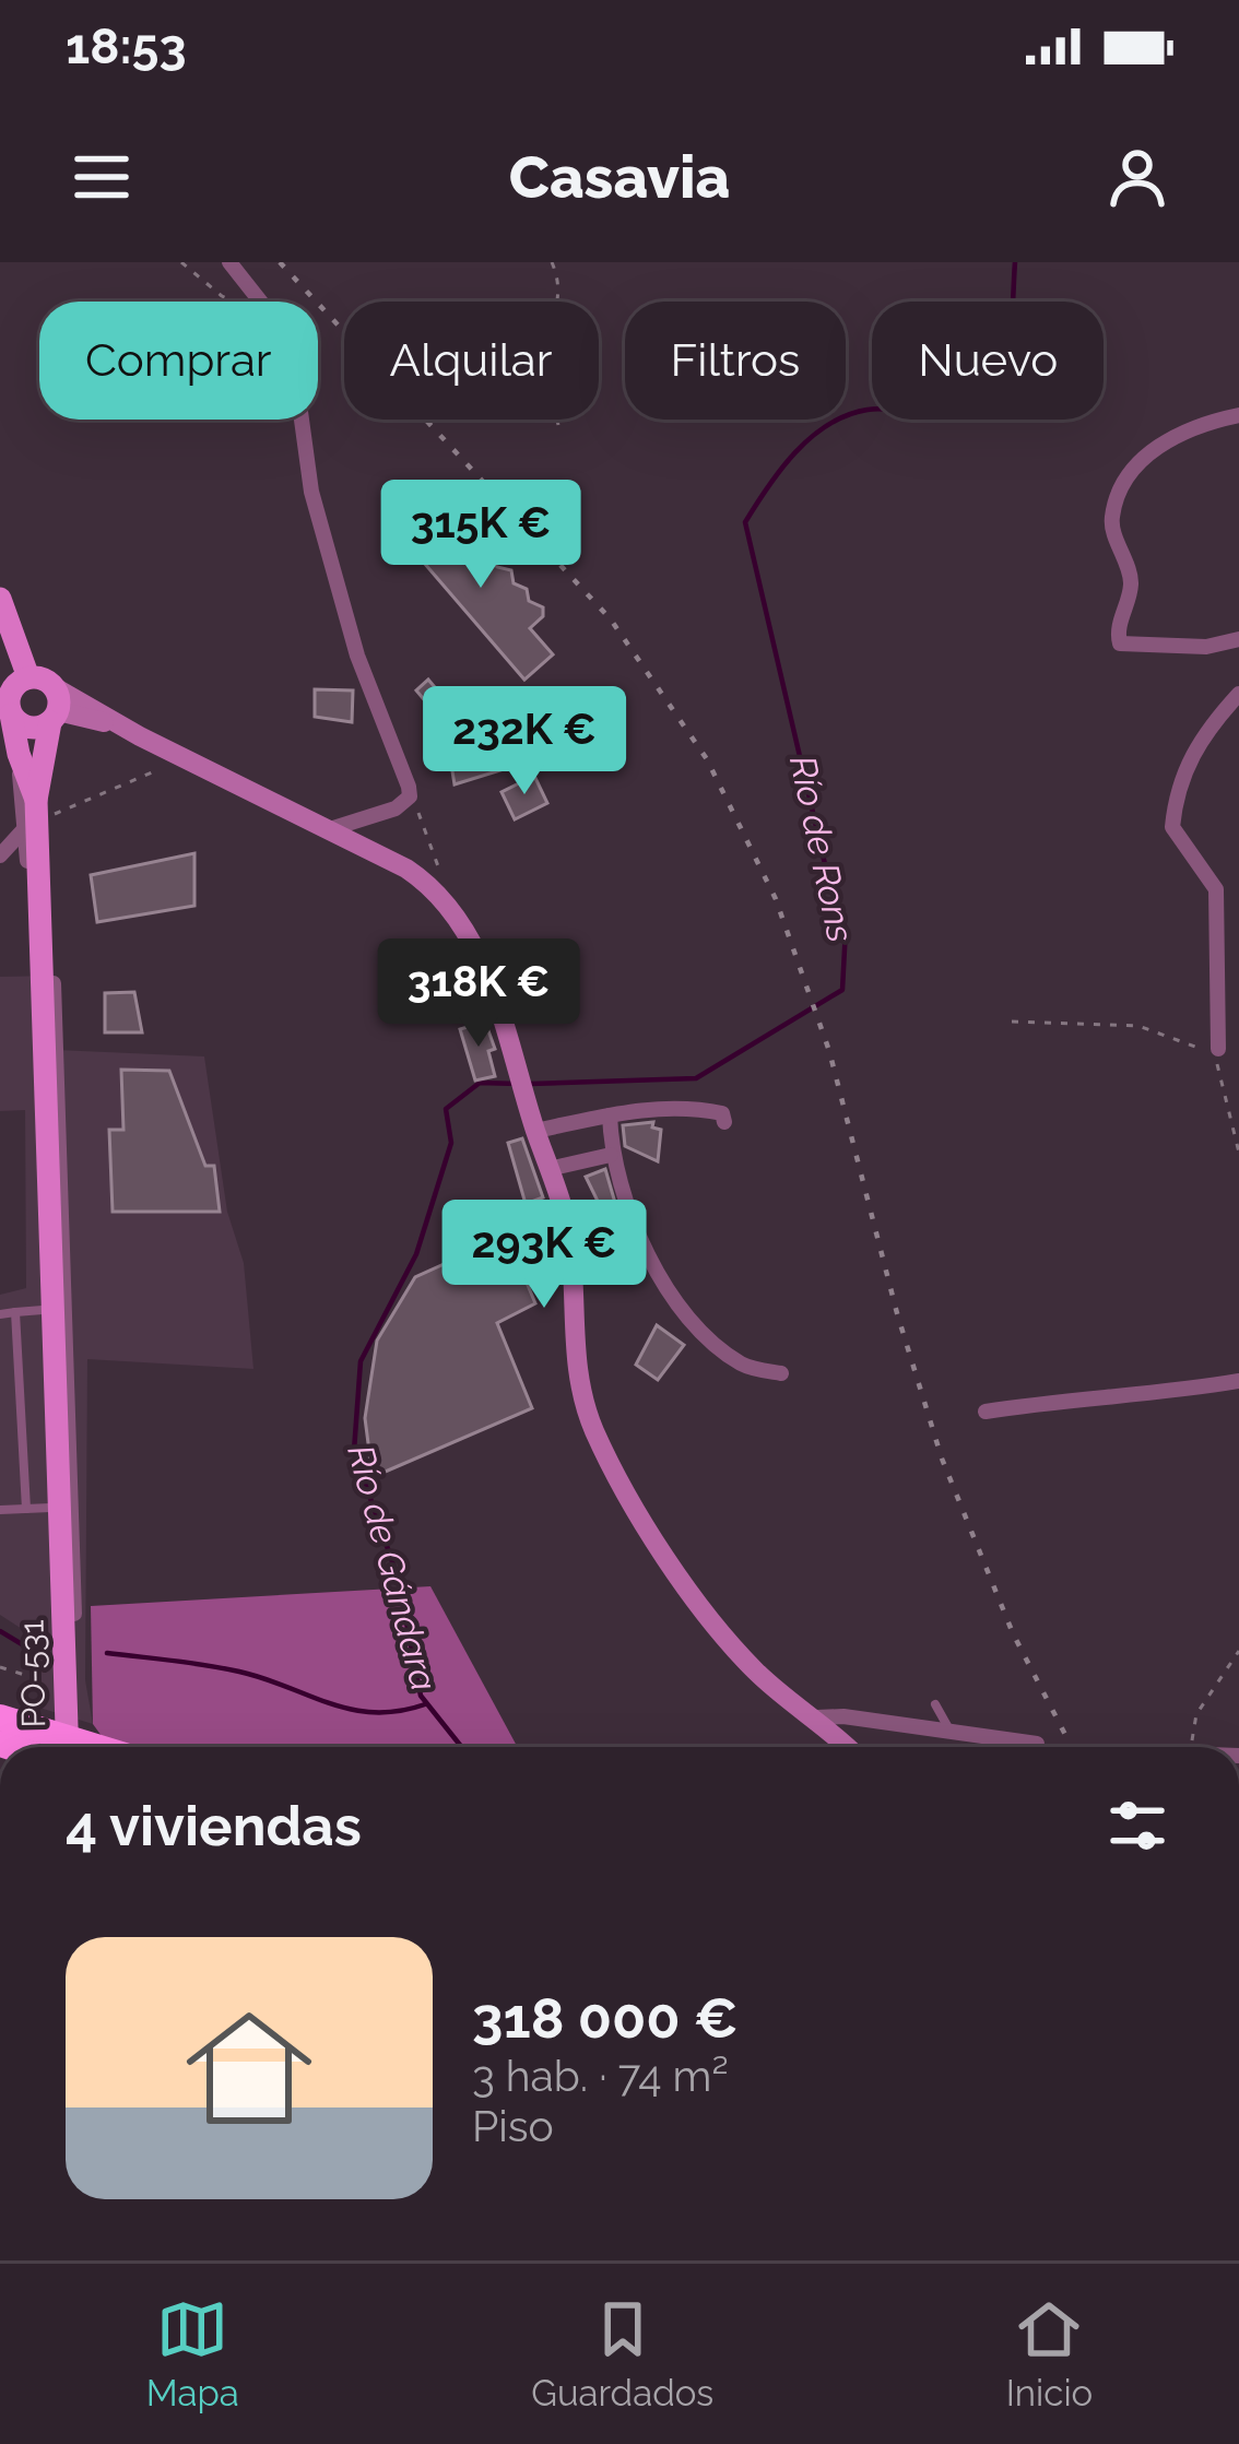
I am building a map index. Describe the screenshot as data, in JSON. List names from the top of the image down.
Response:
{
  "streets": {
    "main road": ["PO-531"]
  },
  "water": ["Río de Rons", "Río de Gándara"],
  "page": {
    "status": "18:53",
    "header": "Casavia",
    "chip": [
      "Comprar",
      "Alquilar",
      "Filtros",
      "Nuevo"
    ],
    "price": [
      "315K €",
      "232K €",
      "318K €",
      "293K €"
    ],
    "heading": "4 viviendas",
    "list": [
      {
        "name": "318 000 €",
        "note": "3 hab. · 74 m² · Piso"
      }
    ],
    "tabs": ["Mapa", "Guardados", "Inicio"]
  }
}
